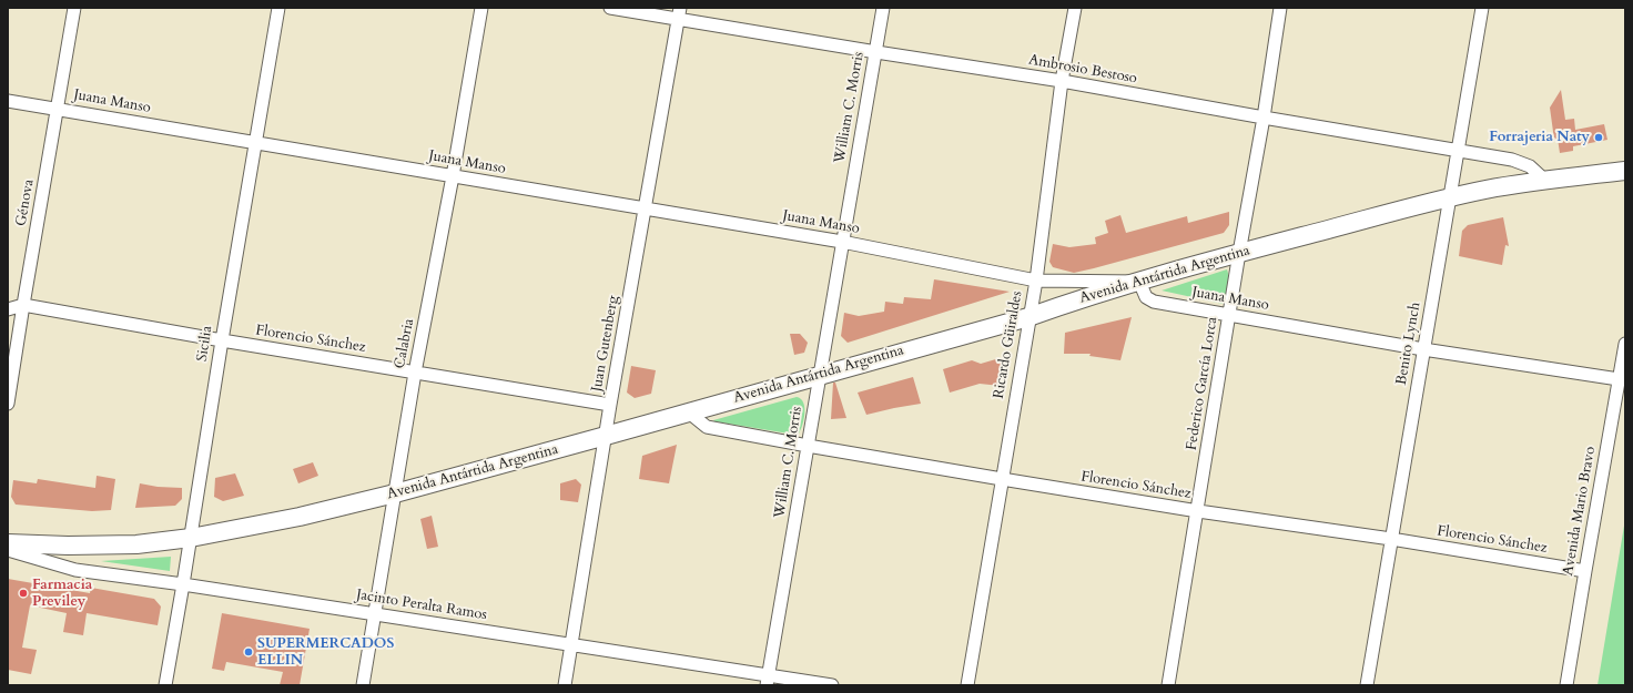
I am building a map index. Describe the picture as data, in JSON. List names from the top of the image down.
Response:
{
  "streets": {
    "main road": ["Avenida Antártida Argentina"],
    "street": [
      "Ambrosio Bestoso",
      "Juana Manso",
      "William C. Morris",
      "Génova",
      "Florencio Sánchez",
      "Sicilia",
      "Calabria",
      "Juan Gutenberg",
      "Benito Lynch",
      "Ricardo Güiraldes",
      "Federico García Lorca",
      "Avenida Mario Bravo",
      "Jacinto Peralta Ramos"
    ]
  },
  "crossings": [
    ["Ambrosio Bestoso", "William C. Morris"],
    ["Ambrosio Bestoso", "Avenida Antártida Argentina"],
    ["Ambrosio Bestoso", "Juan Gutenberg"],
    ["Ambrosio Bestoso", "Benito Lynch"],
    ["Ambrosio Bestoso", "Ricardo Güiraldes"],
    ["Ambrosio Bestoso", "Federico García Lorca"],
    ["Juana Manso", "William C. Morris"],
    ["Juana Manso", "Génova"],
    ["Juana Manso", "Avenida Antártida Argentina"],
    ["Juana Manso", "Sicilia"],
    ["Juana Manso", "Calabria"],
    ["Juana Manso", "Juan Gutenberg"],
    ["Juana Manso", "Benito Lynch"],
    ["Juana Manso", "Ricardo Güiraldes"],
    ["Juana Manso", "Federico García Lorca"],
    ["Juana Manso", "Avenida Mario Bravo"],
    ["William C. Morris", "Avenida Antártida Argentina"],
    ["William C. Morris", "Florencio Sánchez"],
    ["William C. Morris", "Jacinto Peralta Ramos"],
    ["Génova", "Florencio Sánchez"],
    ["Avenida Antártida Argentina", "Florencio Sánchez"],
    ["Avenida Antártida Argentina", "Sicilia"],
    ["Avenida Antártida Argentina", "Calabria"],
    ["Avenida Antártida Argentina", "Juan Gutenberg"],
    ["Avenida Antártida Argentina", "Benito Lynch"],
    ["Avenida Antártida Argentina", "Ricardo Güiraldes"],
    ["Avenida Antártida Argentina", "Federico García Lorca"],
    ["Florencio Sánchez", "Sicilia"],
    ["Florencio Sánchez", "Calabria"],
    ["Florencio Sánchez", "Juan Gutenberg"],
    ["Florencio Sánchez", "Benito Lynch"],
    ["Florencio Sánchez", "Ricardo Güiraldes"],
    ["Florencio Sánchez", "Federico García Lorca"],
    ["Florencio Sánchez", "Avenida Mario Bravo"],
    ["Sicilia", "Jacinto Peralta Ramos"],
    ["Calabria", "Jacinto Peralta Ramos"],
    ["Juan Gutenberg", "Jacinto Peralta Ramos"]
  ],
  "places": ["Forrajeria Naty", "Farmacia Previley", "SUPERMERCADOS ELLIN"]
}
